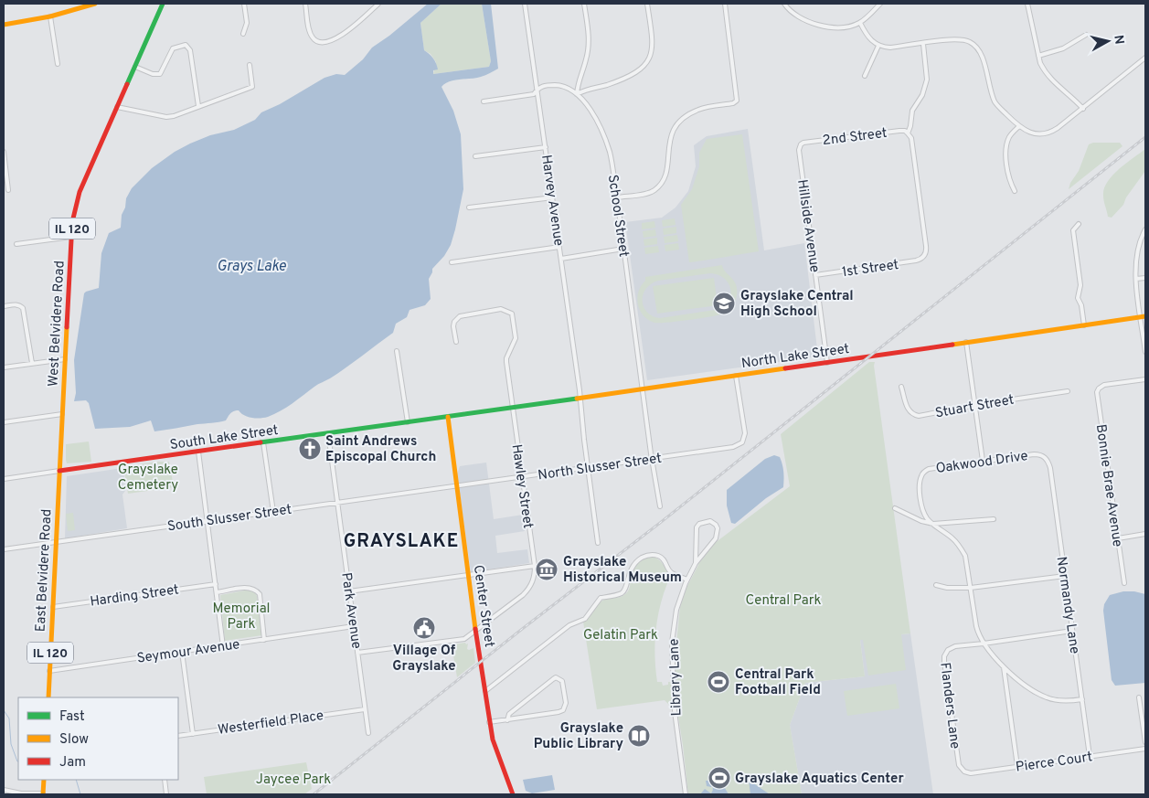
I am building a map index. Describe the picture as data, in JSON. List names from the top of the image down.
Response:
{
  "streets": {
    "street": [
      "2nd Street",
      "Harvey Avenue",
      "School Street",
      "Hillside Avenue",
      "IL 120",
      "1st Street",
      "West Belvidere Road",
      "North Lake Street",
      "Stuart Street",
      "South Lake Street",
      "Oakwood Drive",
      "North Slusser Street",
      "Bonnie Brae Avenue",
      "Hawley Street",
      "South Slusser Street",
      "East Belvidere Road",
      "Harding Street",
      "Normandy Lane",
      "Center Street",
      "Park Avenue",
      "Seymour Avenue",
      "Library Lane",
      "Flanders Lane",
      "Westerfield Place",
      "Pierce Court"
    ]
  },
  "crossings": [
    ["2nd Street", "Hillside Avenue"],
    ["2nd Street", "1st Street"],
    ["Harvey Avenue", "School Street"],
    ["Harvey Avenue", "North Lake Street"],
    ["Harvey Avenue", "North Slusser Street"],
    ["School Street", "North Lake Street"],
    ["School Street", "North Slusser Street"],
    ["Hillside Avenue", "1st Street"],
    ["Hillside Avenue", "North Lake Street"],
    ["West Belvidere Road", "South Lake Street"],
    ["West Belvidere Road", "East Belvidere Road"],
    ["North Lake Street", "South Lake Street"],
    ["North Lake Street", "North Slusser Street"],
    ["North Lake Street", "Hawley Street"],
    ["North Lake Street", "Center Street"],
    ["South Lake Street", "East Belvidere Road"],
    ["South Lake Street", "Center Street"],
    ["South Lake Street", "Park Avenue"],
    ["Oakwood Drive", "Normandy Lane"],
    ["North Slusser Street", "Hawley Street"],
    ["North Slusser Street", "South Slusser Street"],
    ["North Slusser Street", "Center Street"],
    ["Hawley Street", "Center Street"],
    ["South Slusser Street", "East Belvidere Road"],
    ["South Slusser Street", "Center Street"],
    ["South Slusser Street", "Park Avenue"],
    ["East Belvidere Road", "Harding Street"],
    ["East Belvidere Road", "Seymour Avenue"],
    ["Normandy Lane", "Pierce Court"],
    ["Park Avenue", "Seymour Avenue"],
    ["Park Avenue", "Westerfield Place"],
    ["Flanders Lane", "Pierce Court"]
  ],
  "districts": ["GRAYSLAKE"],
  "water": ["Grays Lake"],
  "parks": [
    "Grayslake Cemetery",
    "Central Park",
    "Memorial Park",
    "Gelatin Park",
    "Jaycee Park"
  ],
  "places": {
    "school or university": ["Grayslake Central High School"],
    "church": ["Saint Andrews Episcopal Church"],
    "museum": ["Grayslake Historical Museum"],
    "public building": ["Village Of Grayslake"],
    "sports": ["Central Park Football Field", "Grayslake Aquatics Center"],
    "library": ["Grayslake Public Library"]
  },
  "legend": ["Fast", "Slow", "Jam"],
  "north": "right"
}
